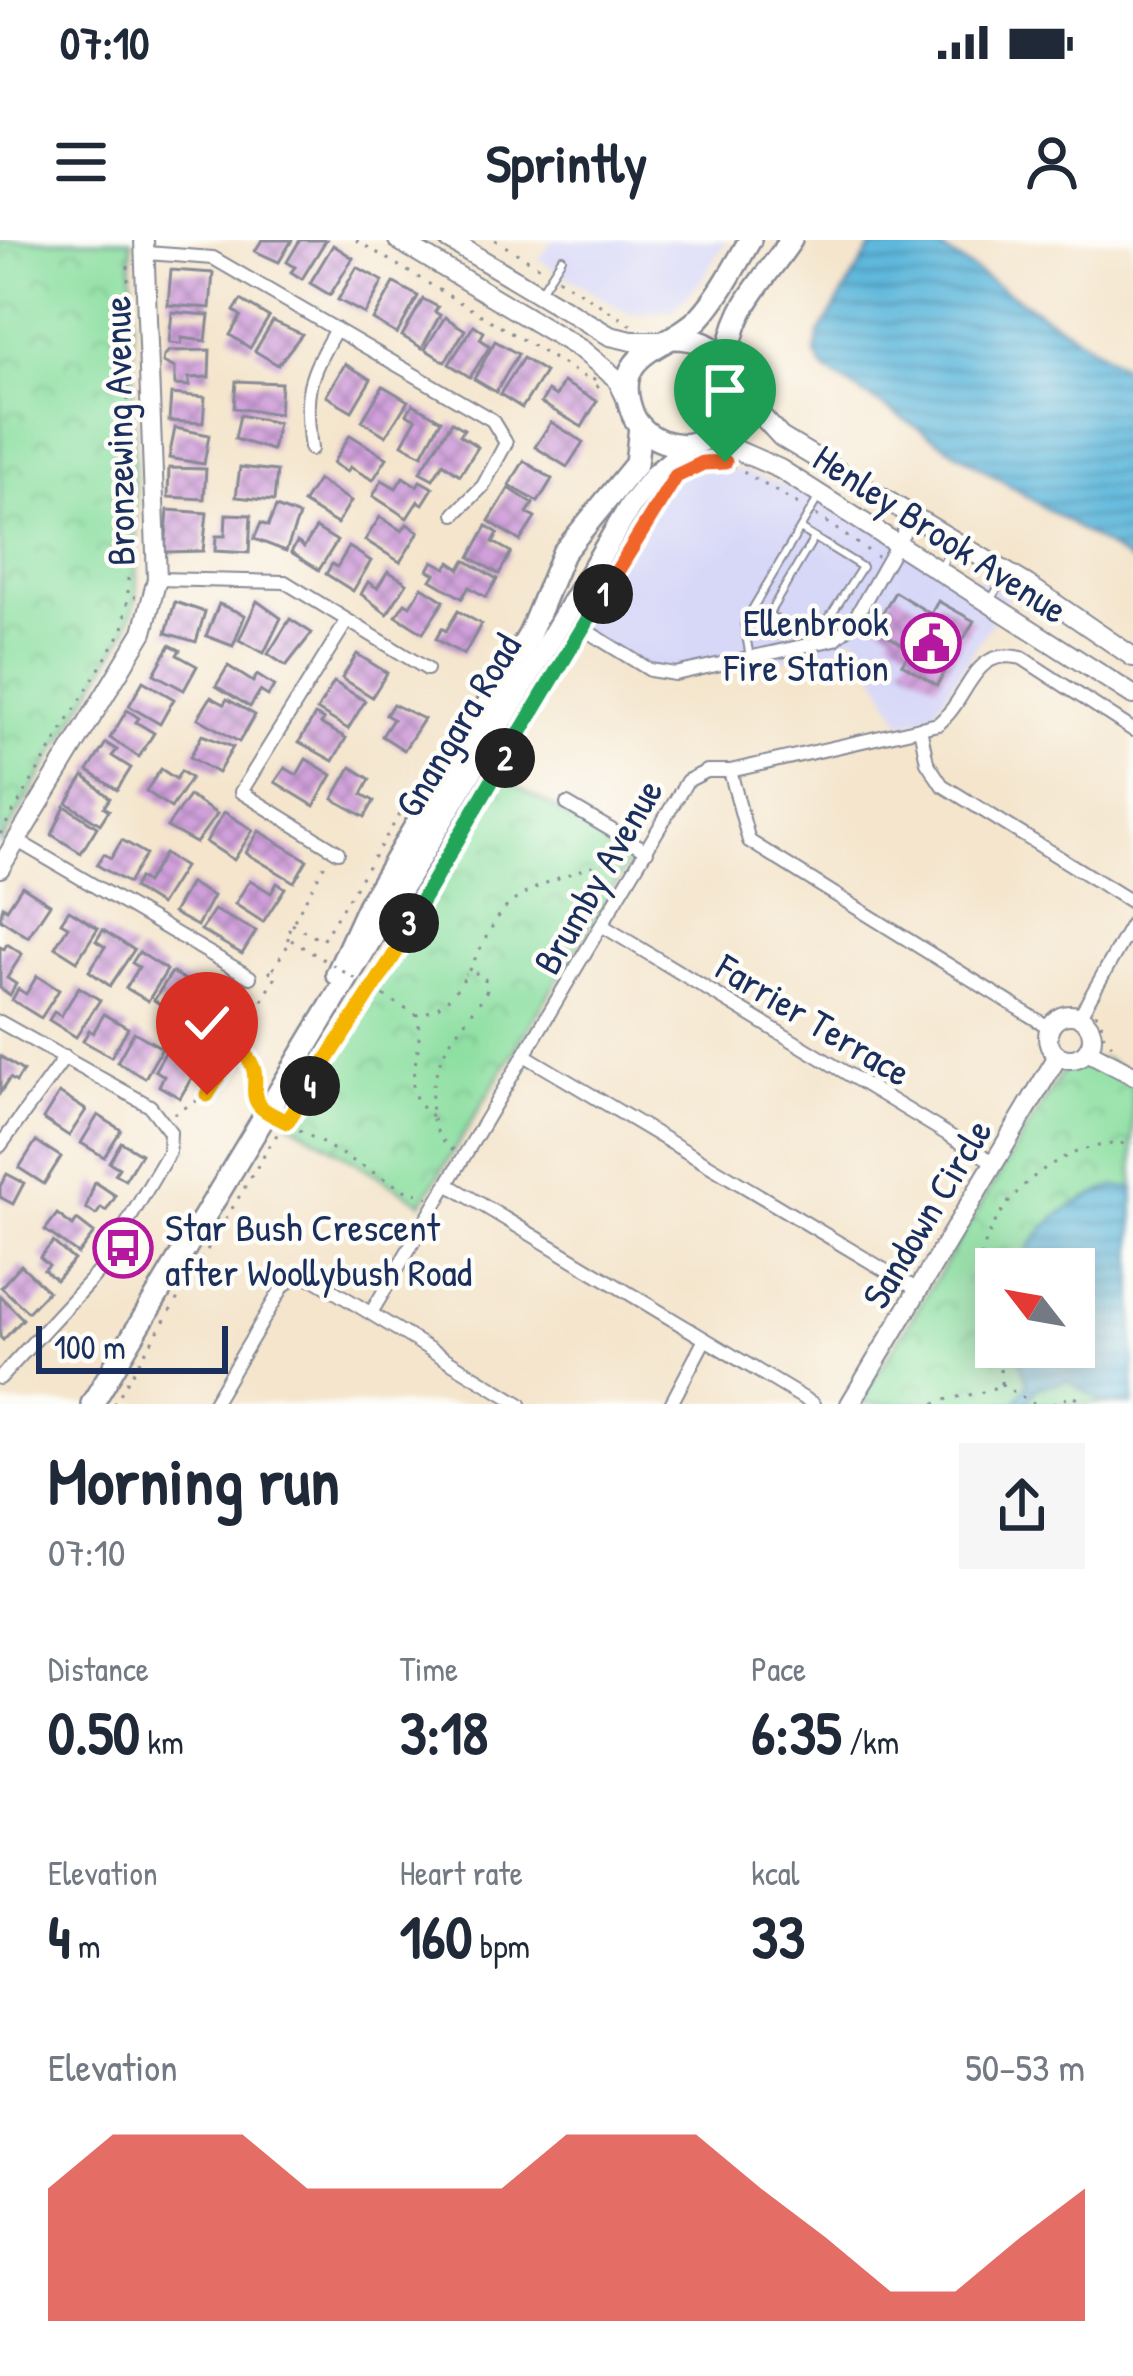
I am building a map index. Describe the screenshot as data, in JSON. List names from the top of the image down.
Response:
{
  "streets": {
    "main road": [
      "Bronzewing Avenue",
      "Henley Brook Avenue",
      "Gnangara Road",
      "Sandown Circle"
    ],
    "street": ["Brumby Avenue", "Farrier Terrace"]
  },
  "crossings": [
    ["Henley Brook Avenue", "Gnangara Road"],
    ["Brumby Avenue", "Farrier Terrace"],
    ["Farrier Terrace", "Sandown Circle"]
  ],
  "places": {
    "public building": ["Ellenbrook Fire Station"],
    "bus stop": ["Star Bush Crescent after Woollybush Road"]
  },
  "scale_bar": "100 m",
  "north": "top left",
  "page": {
    "status": "07:10",
    "header": "Sprintly",
    "pins": [
      "1",
      "2",
      "3",
      "4"
    ],
    "scale": "100 m",
    "heading": ["Morning run", "07:10"],
    "stats": [
      ["Distance", "0.50 km"],
      ["Time", "3:18"],
      ["Pace", "6:35 /km"],
      ["Elevation", "4 m"],
      ["Heart rate", "160 bpm"],
      ["kcal", "33"]
    ],
    "chart": ["Elevation", "50–53 m"]
  }
}
